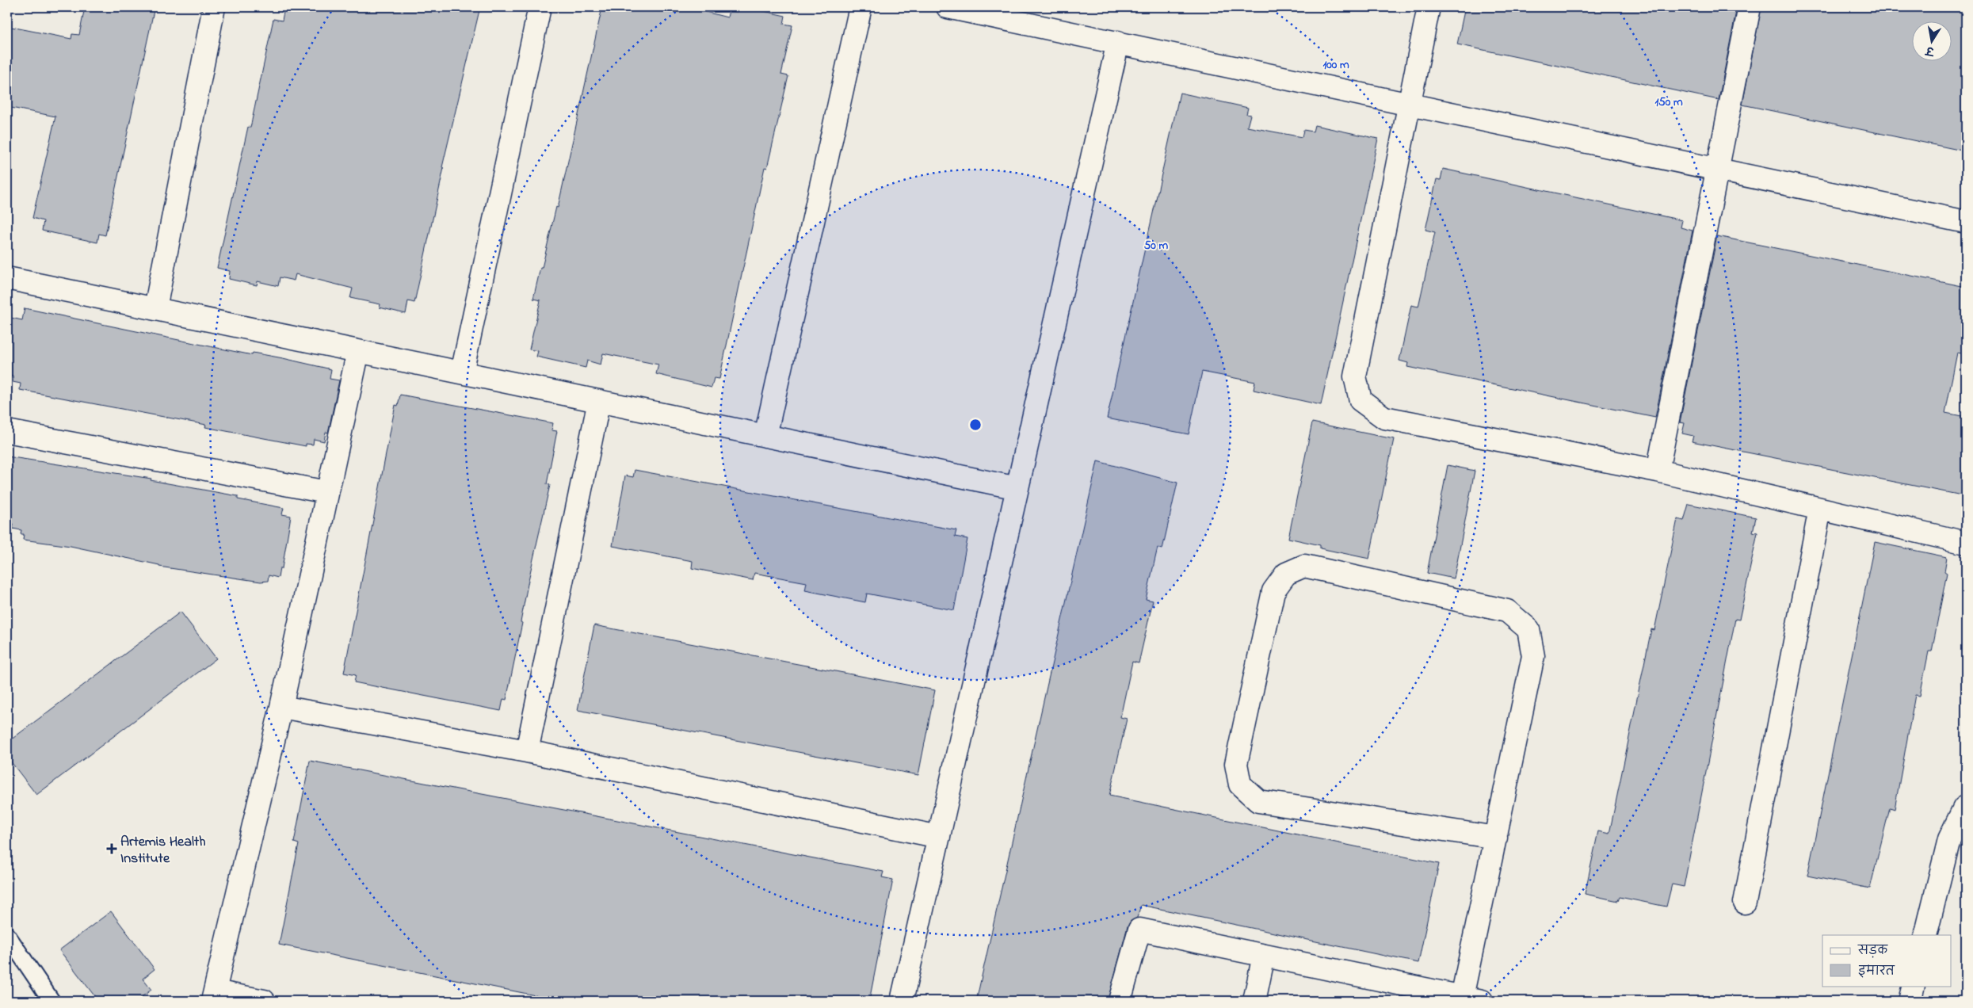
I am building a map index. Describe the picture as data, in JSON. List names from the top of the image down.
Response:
{
  "places": {
    "health": ["Artemis Health Institute"]
  },
  "legend": ["सड़क", "इमारत"],
  "north": "bottom",
  "rings": ["100 m", "150 m", "50 m"]
}
